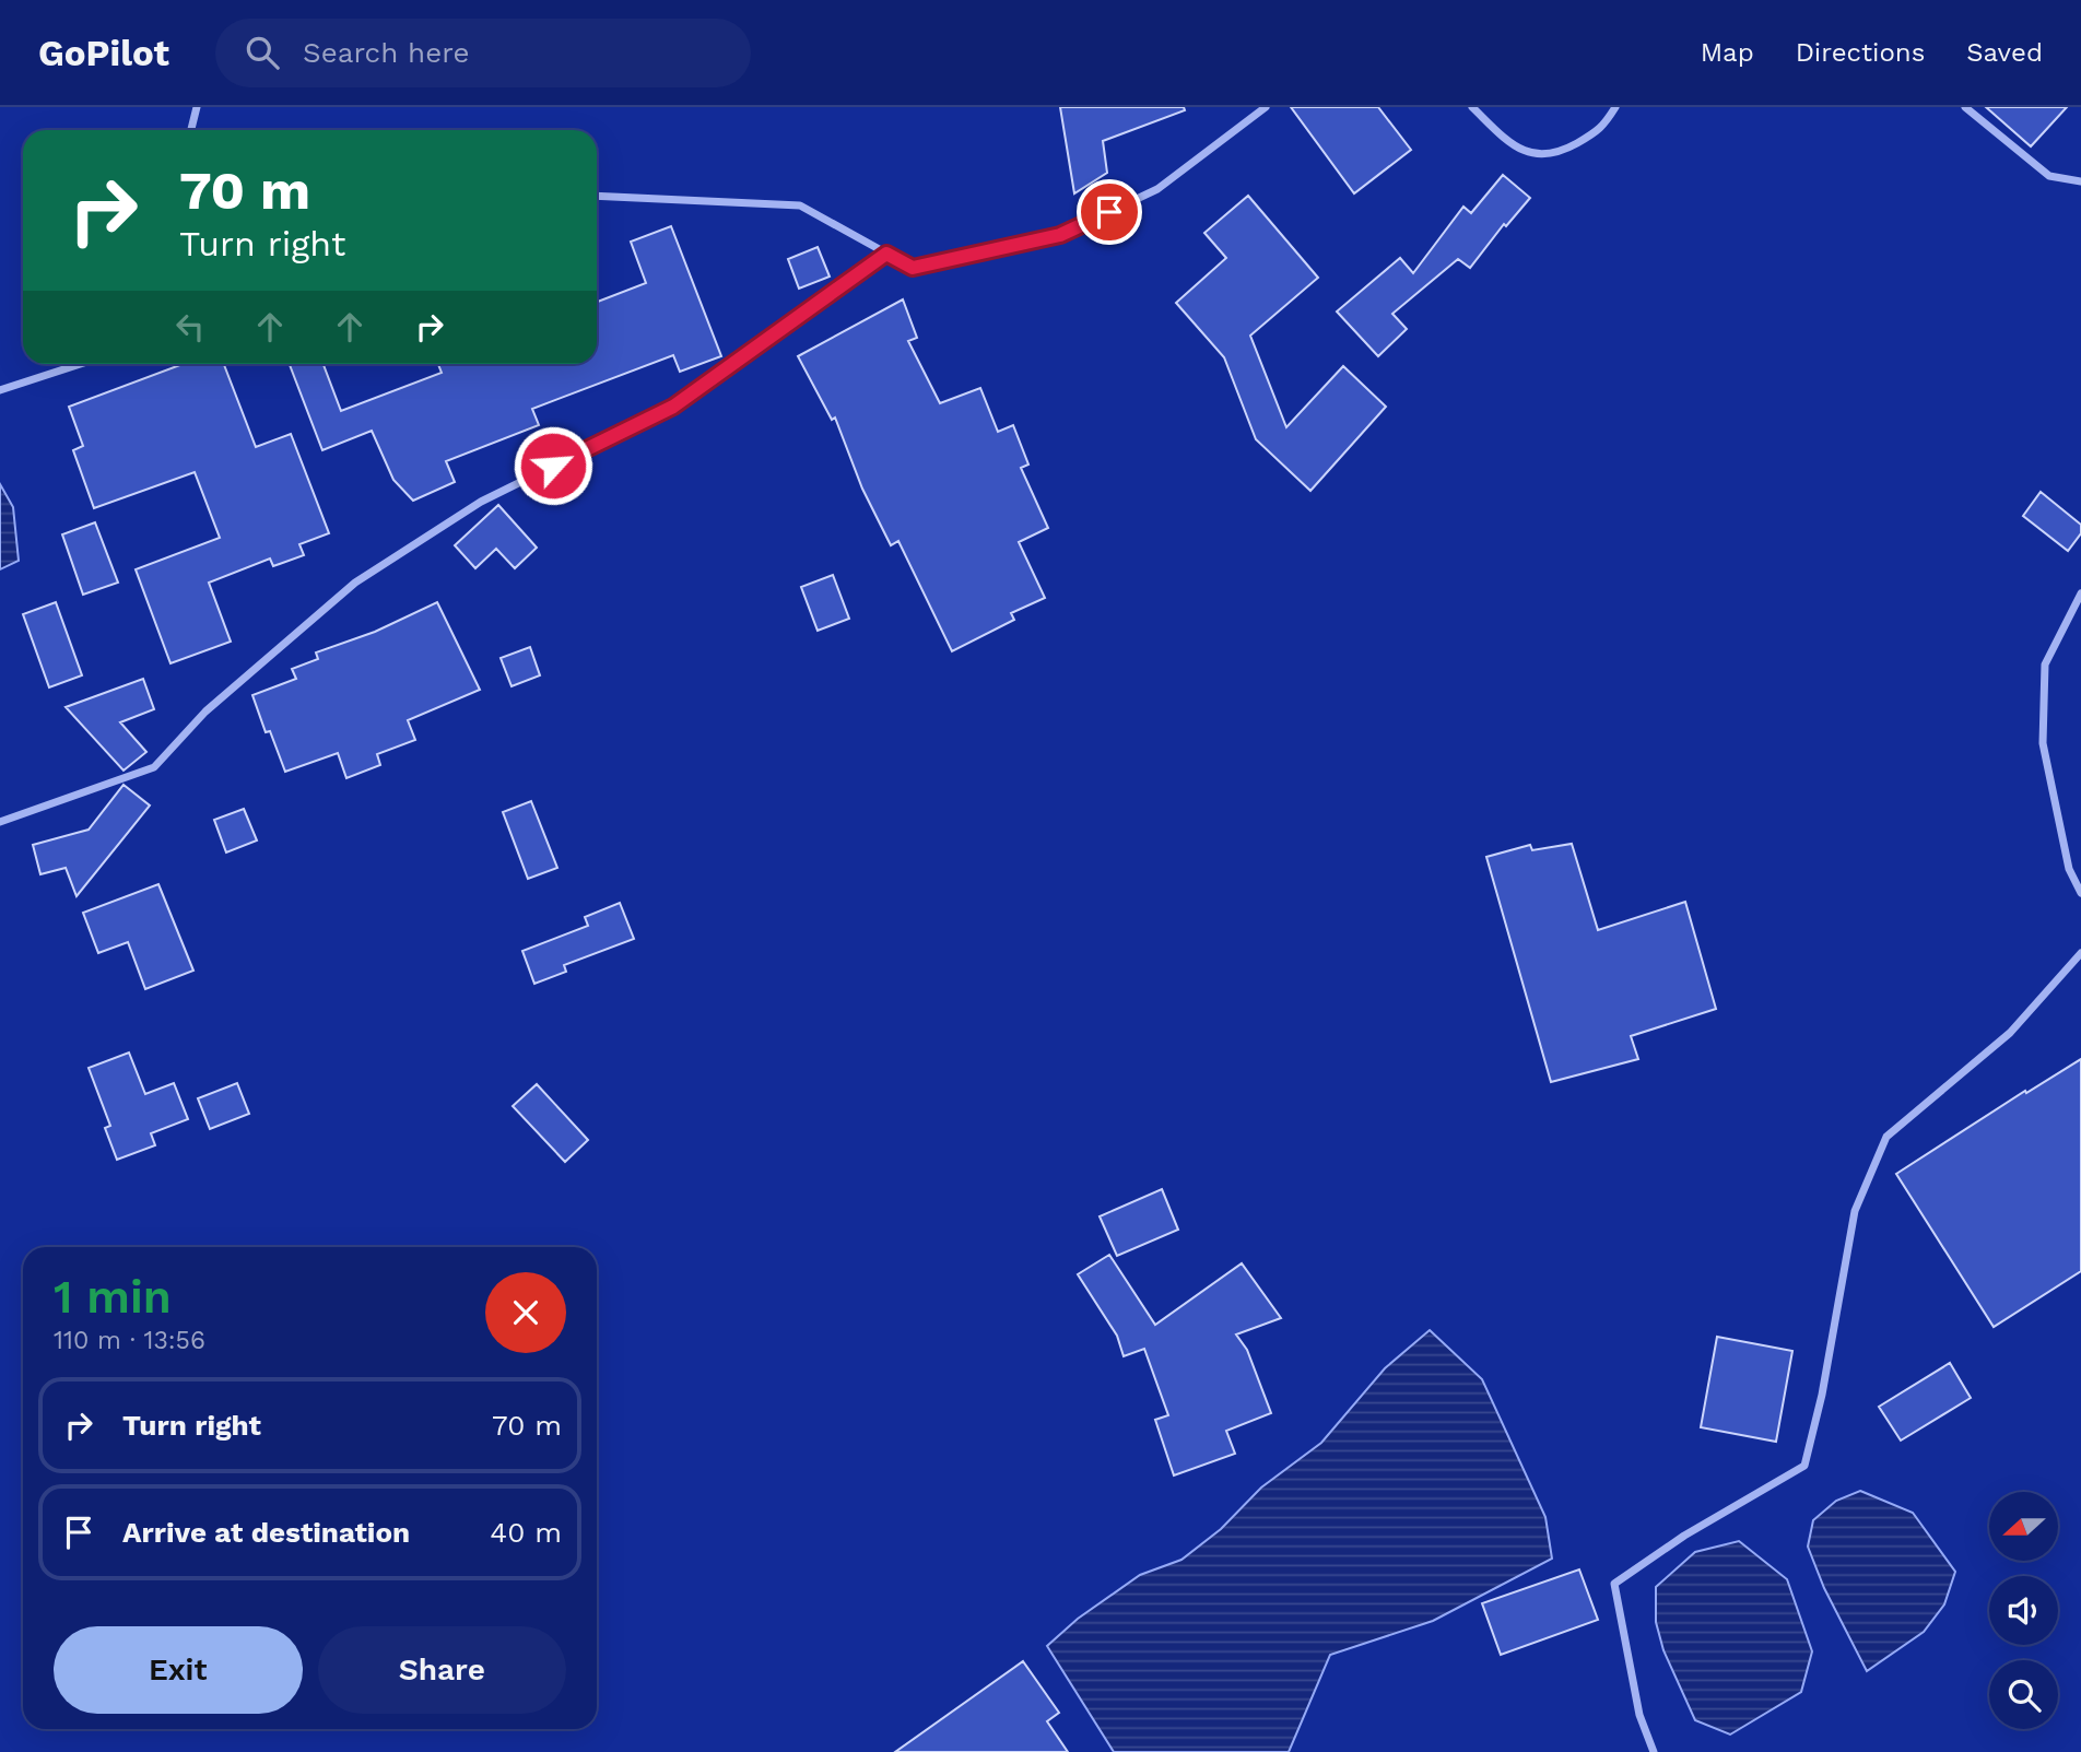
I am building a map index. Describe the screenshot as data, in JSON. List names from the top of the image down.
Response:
{
  "north": "left",
  "page": {
    "header": "GoPilot",
    "search": "Search here",
    "nav": ["Map", "Directions", "Saved"],
    "turn": ["70 m", "Turn right"],
    "heading": ["1 min", "110 m · 13:56"],
    "list": [
      {
        "name": "Turn right",
        "value": "70 m"
      },
      {
        "name": "Arrive at destination",
        "value": "40 m"
      }
    ],
    "buttons": ["Exit", "Share"]
  }
}
